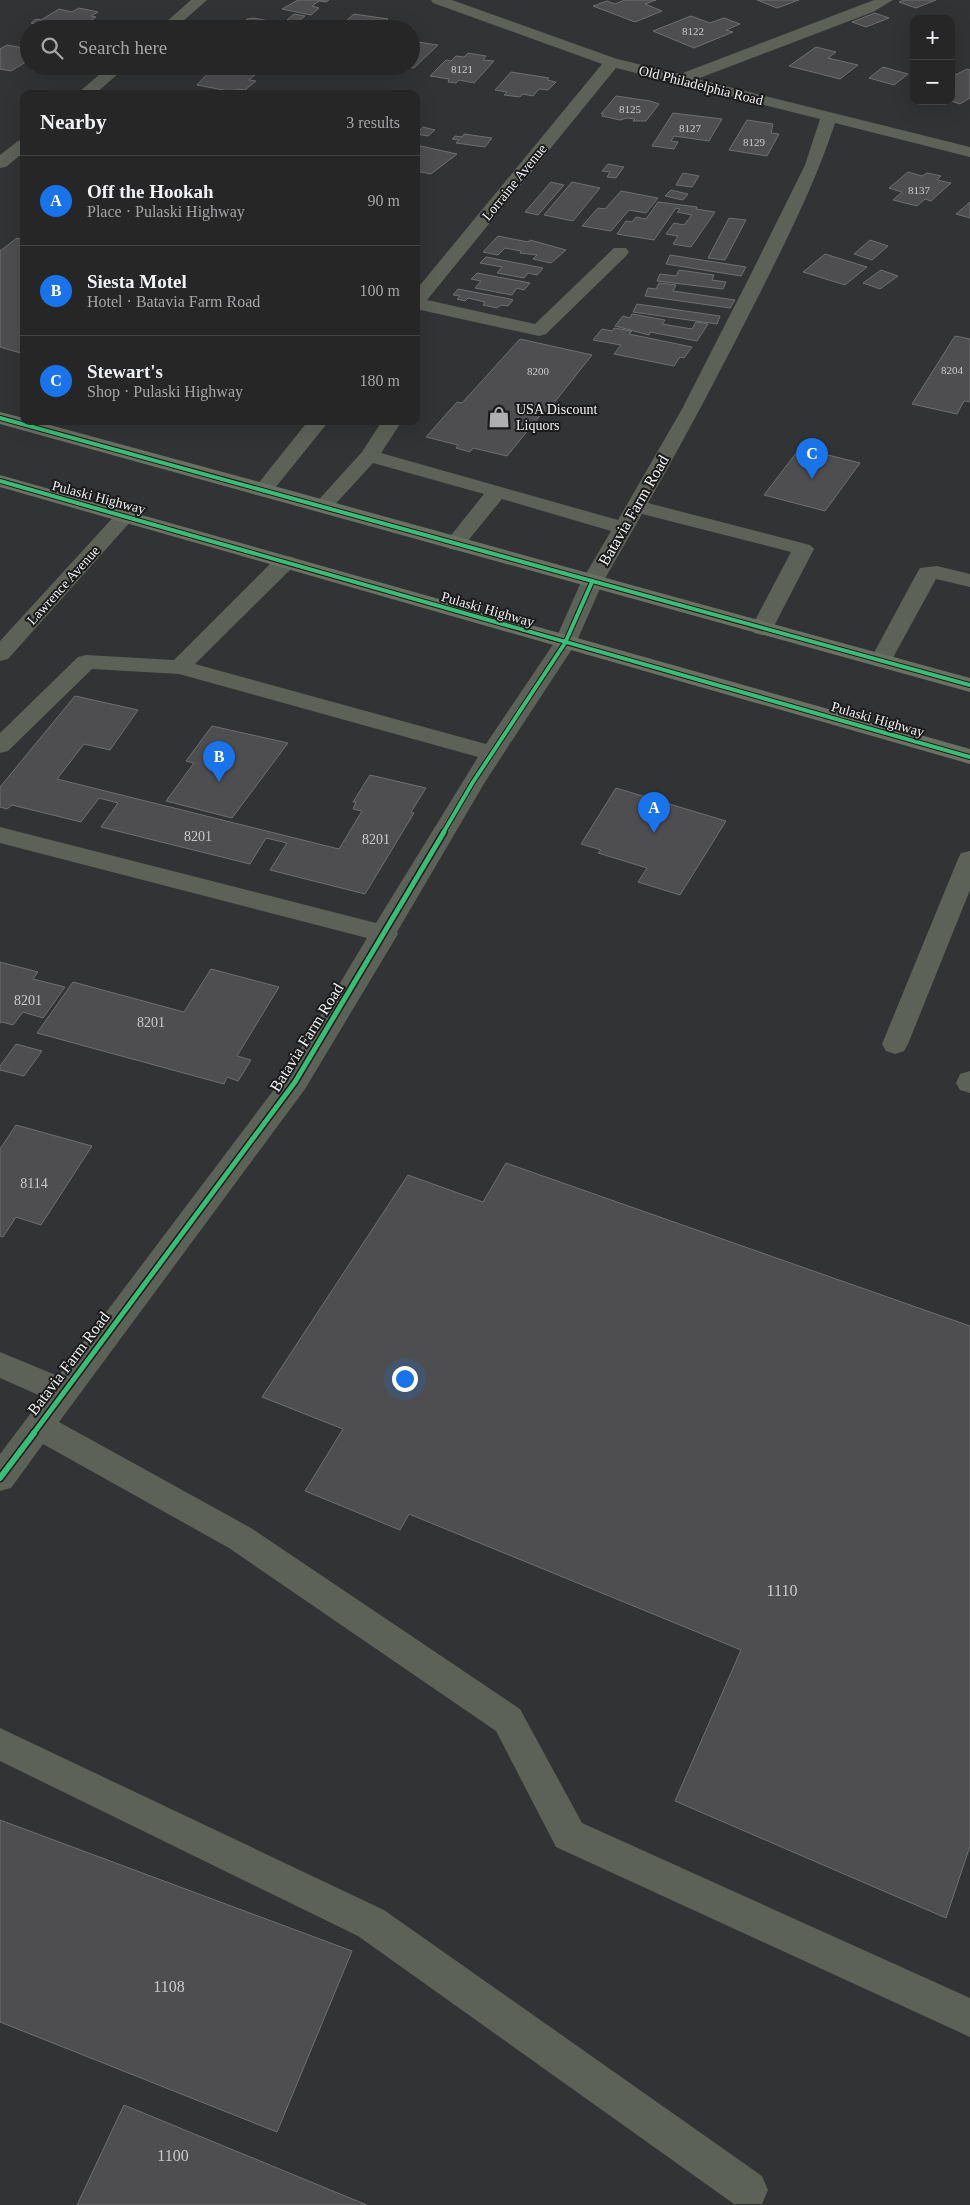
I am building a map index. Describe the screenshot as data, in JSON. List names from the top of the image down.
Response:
{
  "streets": {
    "highway": ["Pulaski Highway"],
    "street": [
      "Old Philadelphia Road",
      "Lorraine Avenue",
      "Batavia Farm Road",
      "Lawrence Avenue"
    ]
  },
  "crossings": [
    ["Old Philadelphia Road", "Lorraine Avenue"],
    ["Old Philadelphia Road", "Batavia Farm Road"],
    ["Pulaski Highway", "Batavia Farm Road"],
    ["Pulaski Highway", "Lawrence Avenue"]
  ],
  "places": {
    "shop": ["USA Discount Liquors"]
  },
  "house_numbers": [
    "8122",
    "8121",
    "8125",
    "8127",
    "8129",
    "8137",
    "8204",
    "8200",
    "8201",
    "8201",
    "8201",
    "8201",
    "8114",
    "1110",
    "1108",
    "1100"
  ],
  "page": {
    "map_buttons": ["+", "−"],
    "search": "Search here",
    "heading": ["Nearby", "3 results"],
    "list": [
      {
        "mark": "A",
        "name": "Off the Hookah",
        "note": "Place · Pulaski Highway",
        "value": "90 m"
      },
      {
        "mark": "B",
        "name": "Siesta Motel",
        "note": "Hotel · Batavia Farm Road",
        "value": "100 m"
      },
      {
        "mark": "C",
        "name": "Stewart's",
        "note": "Shop · Pulaski Highway",
        "value": "180 m"
      }
    ],
    "pins": ["C", "B", "A"]
  }
}
